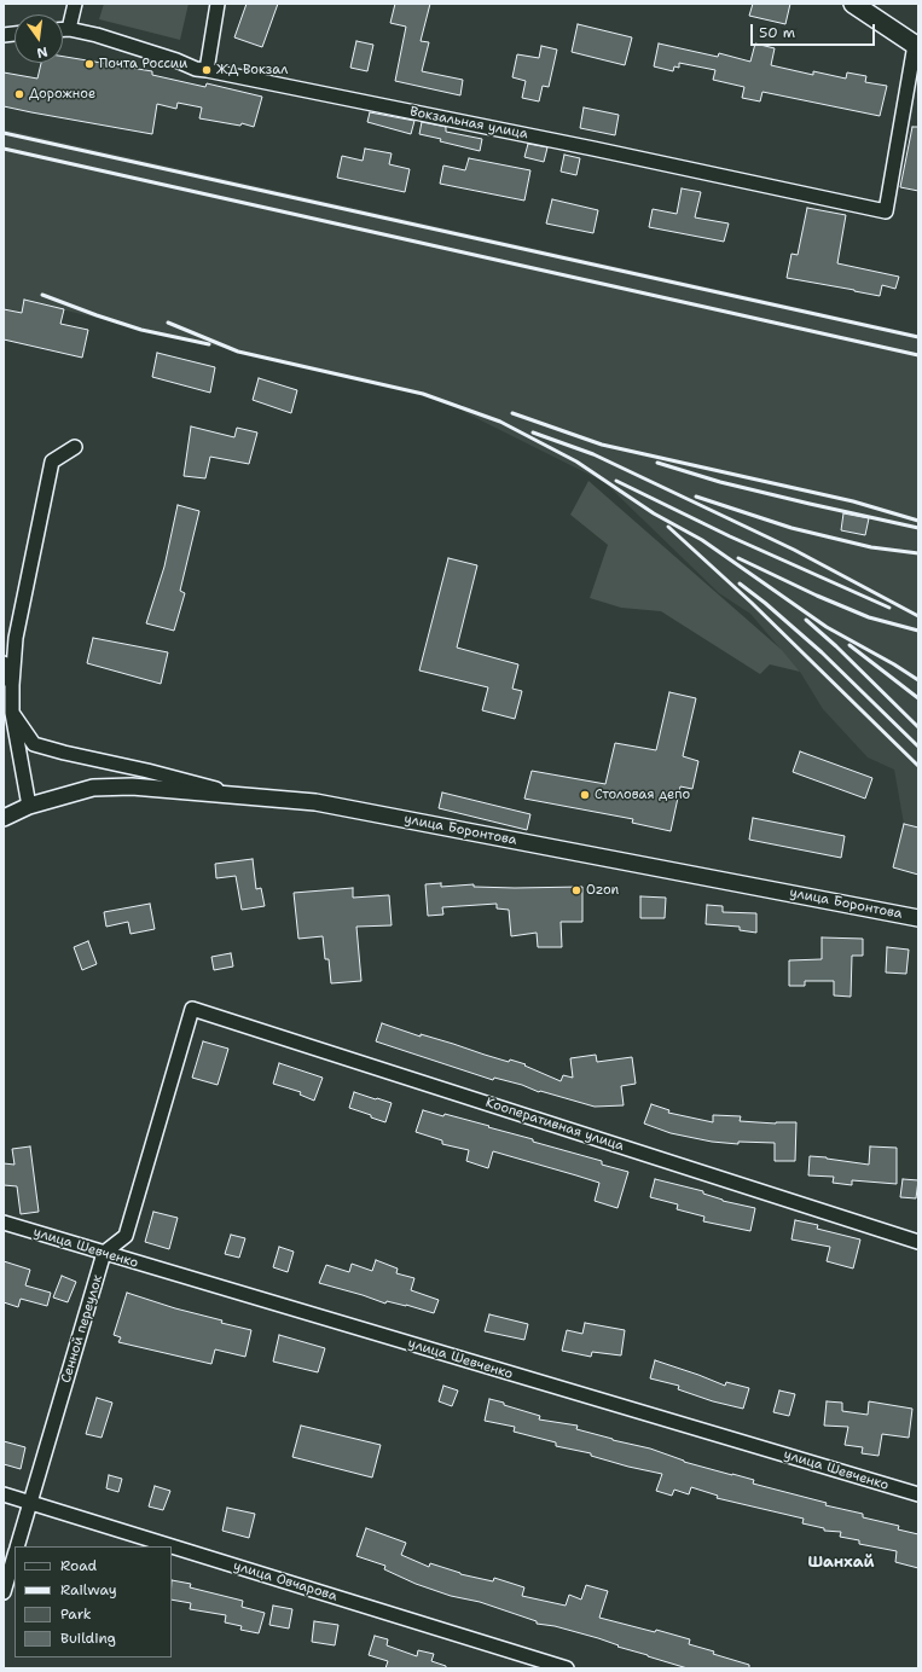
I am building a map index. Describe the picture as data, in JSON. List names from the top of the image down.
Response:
{
  "streets": {
    "street": [
      "Вокзальная улица",
      "улица Боронтова",
      "Кооперативная улица",
      "улица Шевченко",
      "Сенной переулок",
      "улица Овчарова"
    ]
  },
  "crossings": [
    ["Кооперативная улица", "улица Шевченко"],
    ["Кооперативная улица", "Сенной переулок"],
    ["улица Шевченко", "Сенной переулок"],
    ["Сенной переулок", "улица Овчарова"]
  ],
  "districts": ["Шанхай"],
  "places": [
    "Почта России",
    "ЖД Вокзал",
    "Дорожное",
    "Столовая депо",
    "Ozon"
  ],
  "legend": [
    "Road",
    "Railway",
    "Park",
    "Building"
  ],
  "scale_bar": "50 m",
  "north": "bottom"
}
